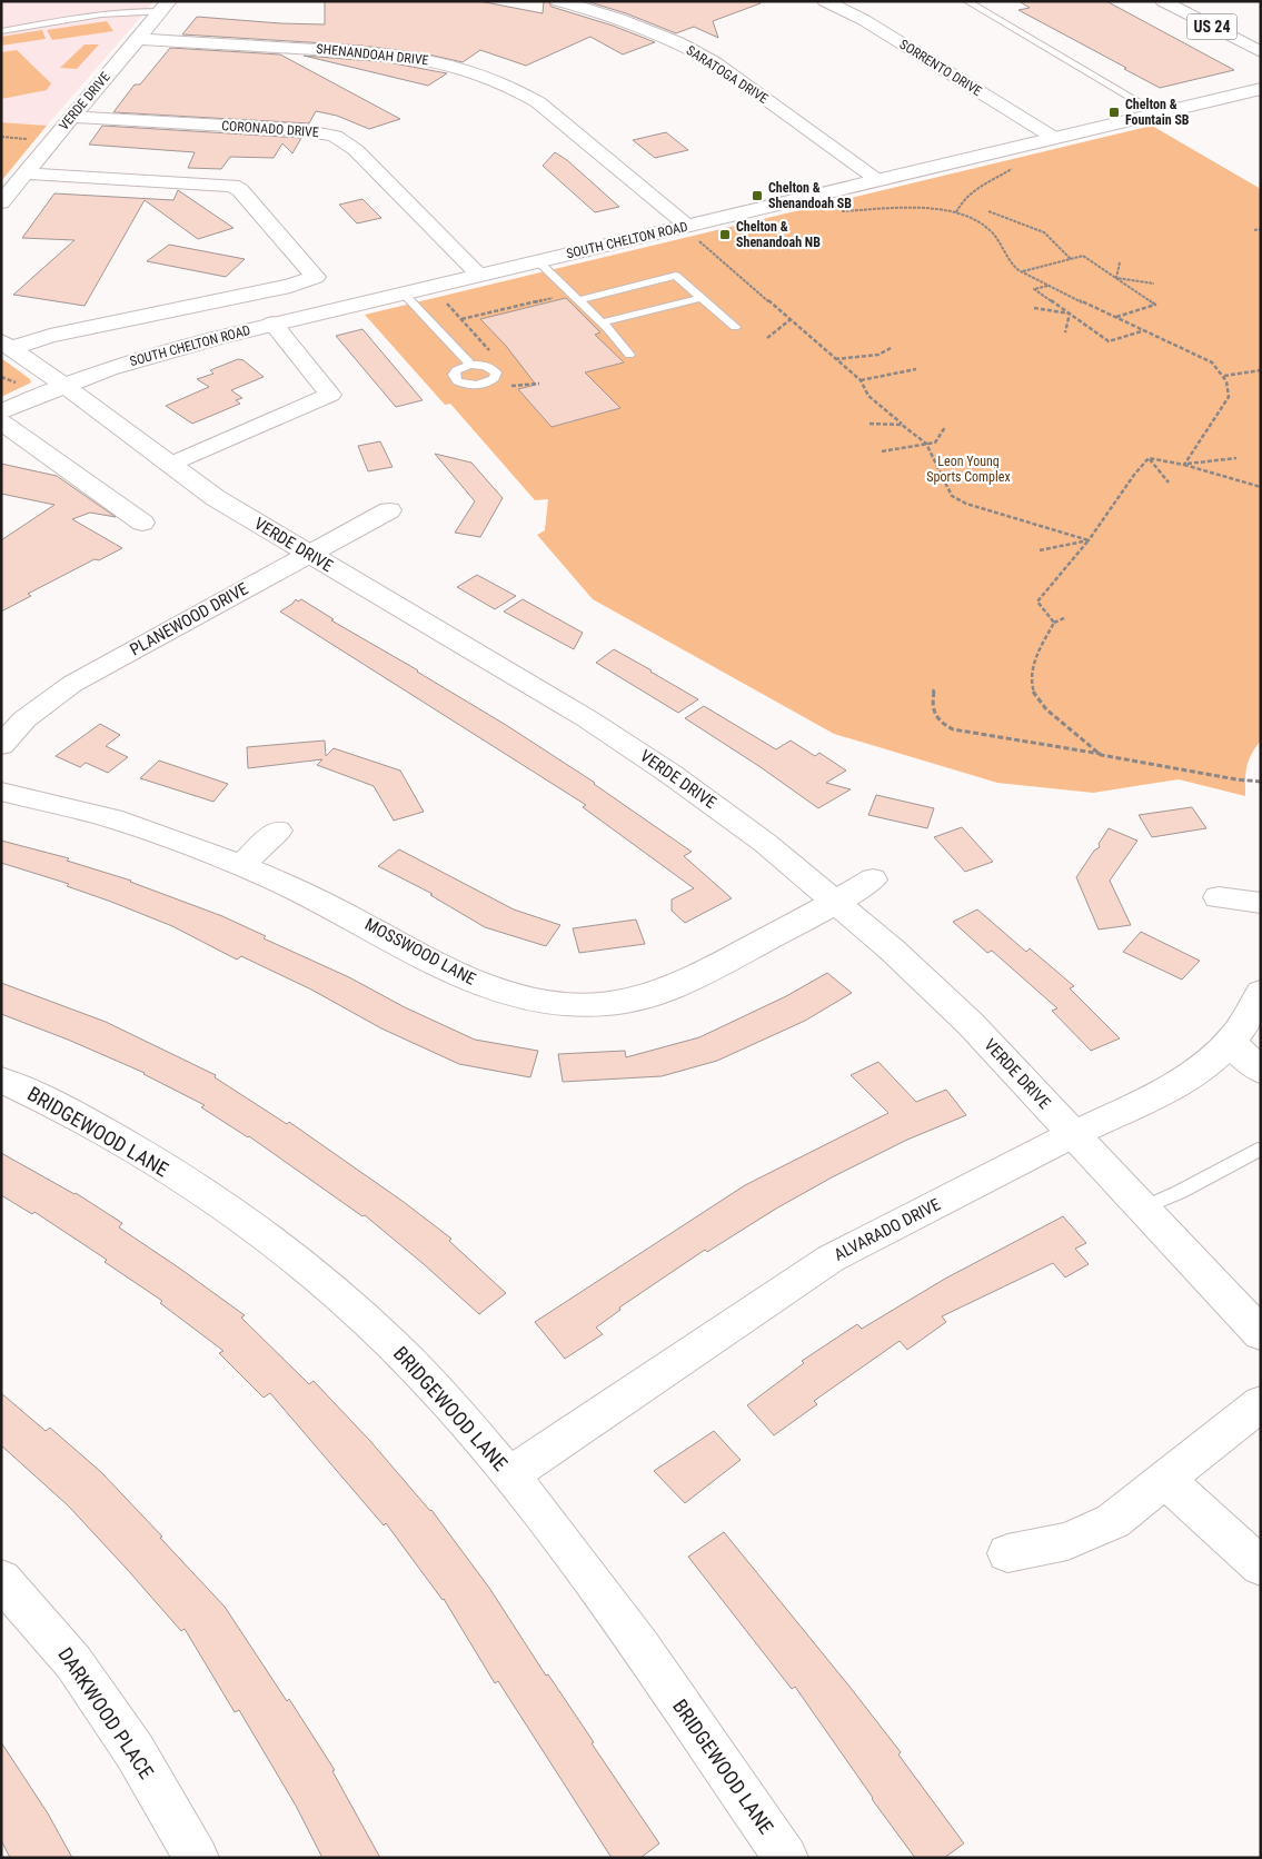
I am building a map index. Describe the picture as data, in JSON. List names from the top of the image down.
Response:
{
  "streets": {
    "main road": [
      "US 24",
      "SHENANDOAH DRIVE",
      "SORRENTO DRIVE",
      "SARATOGA DRIVE",
      "VERDE DRIVE",
      "CORONADO DRIVE",
      "SOUTH CHELTON ROAD",
      "PLANEWOOD DRIVE",
      "MOSSWOOD LANE",
      "BRIDGEWOOD LANE",
      "ALVARADO DRIVE",
      "DARKWOOD PLACE"
    ]
  },
  "crossings": [
    ["SHENANDOAH DRIVE", "VERDE DRIVE"],
    ["SHENANDOAH DRIVE", "SOUTH CHELTON ROAD"],
    ["SORRENTO DRIVE", "SOUTH CHELTON ROAD"],
    ["SARATOGA DRIVE", "SOUTH CHELTON ROAD"],
    ["VERDE DRIVE", "CORONADO DRIVE"],
    ["VERDE DRIVE", "SOUTH CHELTON ROAD"],
    ["VERDE DRIVE", "PLANEWOOD DRIVE"],
    ["VERDE DRIVE", "MOSSWOOD LANE"],
    ["VERDE DRIVE", "ALVARADO DRIVE"],
    ["CORONADO DRIVE", "SOUTH CHELTON ROAD"],
    ["BRIDGEWOOD LANE", "ALVARADO DRIVE"]
  ],
  "parks": ["Leon Young Sports Complex"],
  "places": {
    "transit": ["Chelton & Fountain SB", "Chelton & Shenandoah SB", "Chelton & Shenandoah NB"]
  }
}
